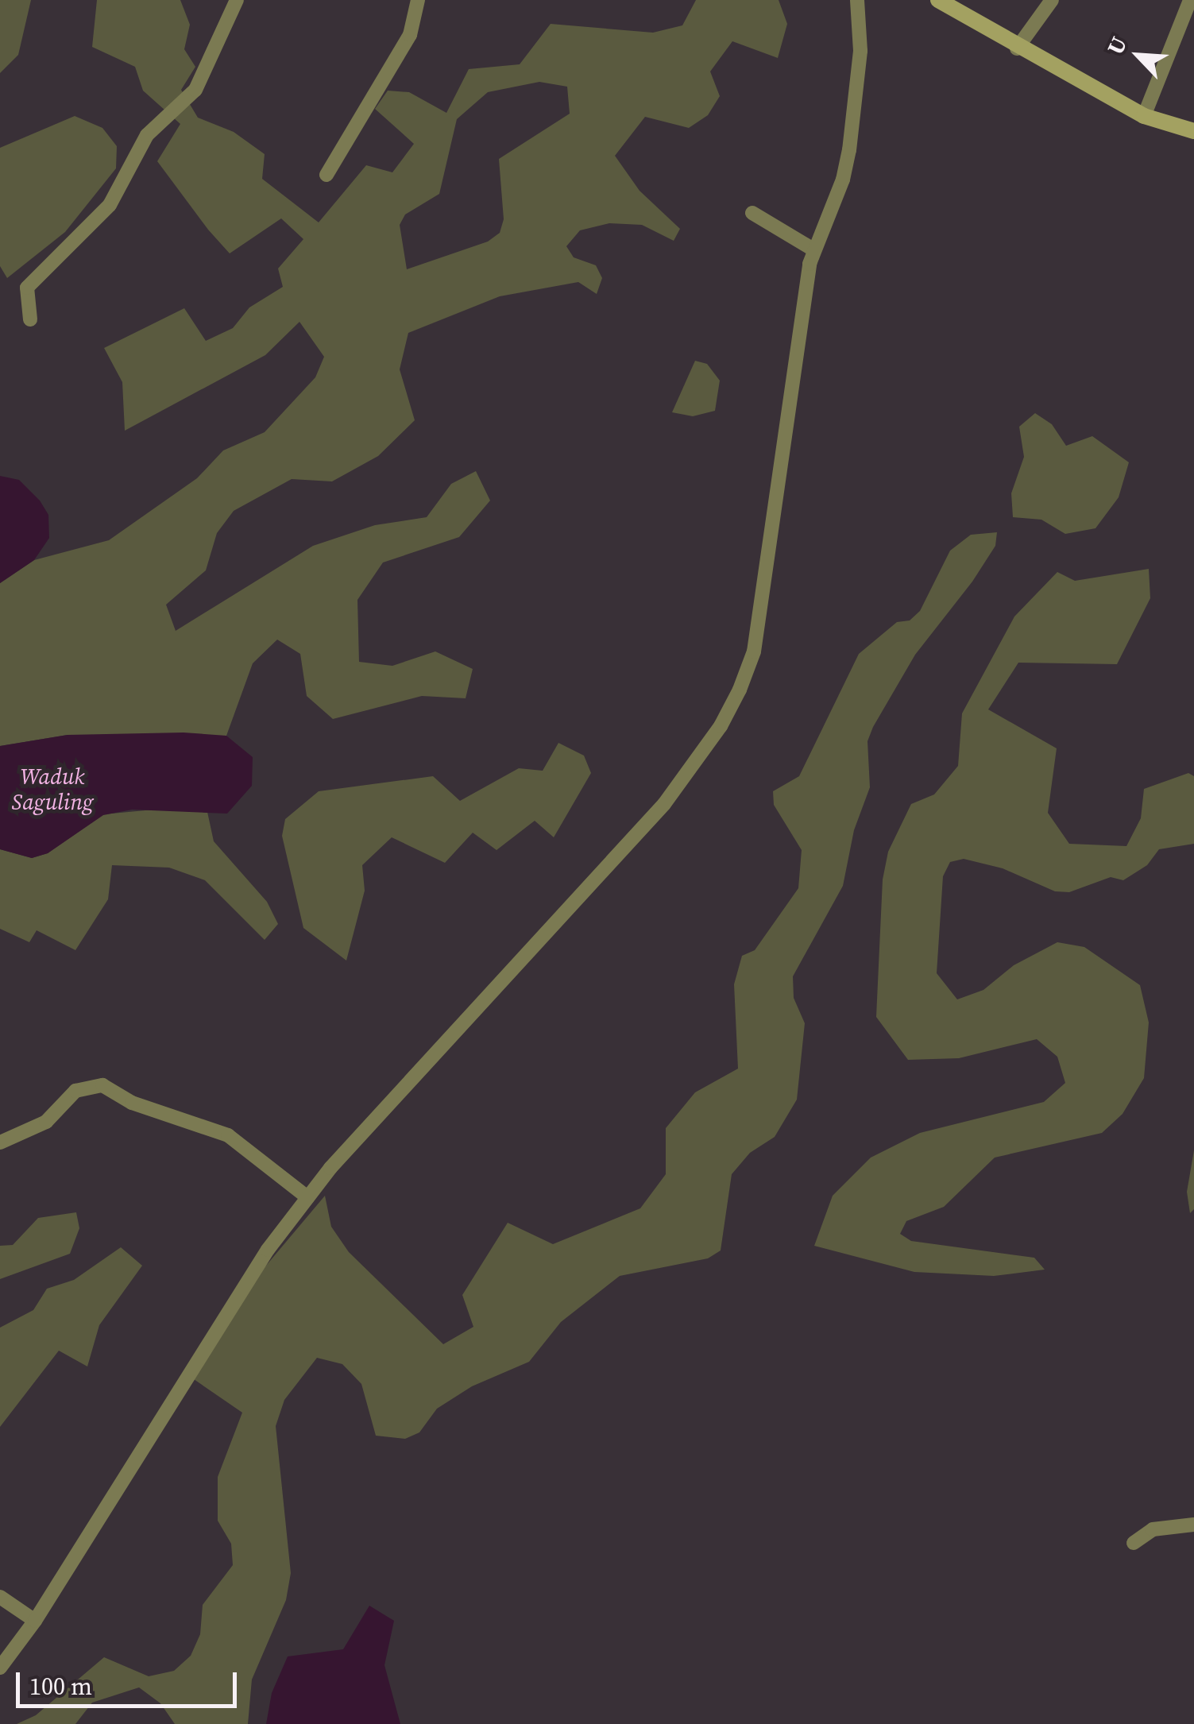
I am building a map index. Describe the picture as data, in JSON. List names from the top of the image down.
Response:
{
  "water": ["Waduk Saguling"],
  "scale_bar": "100 m",
  "north": "top left"
}
